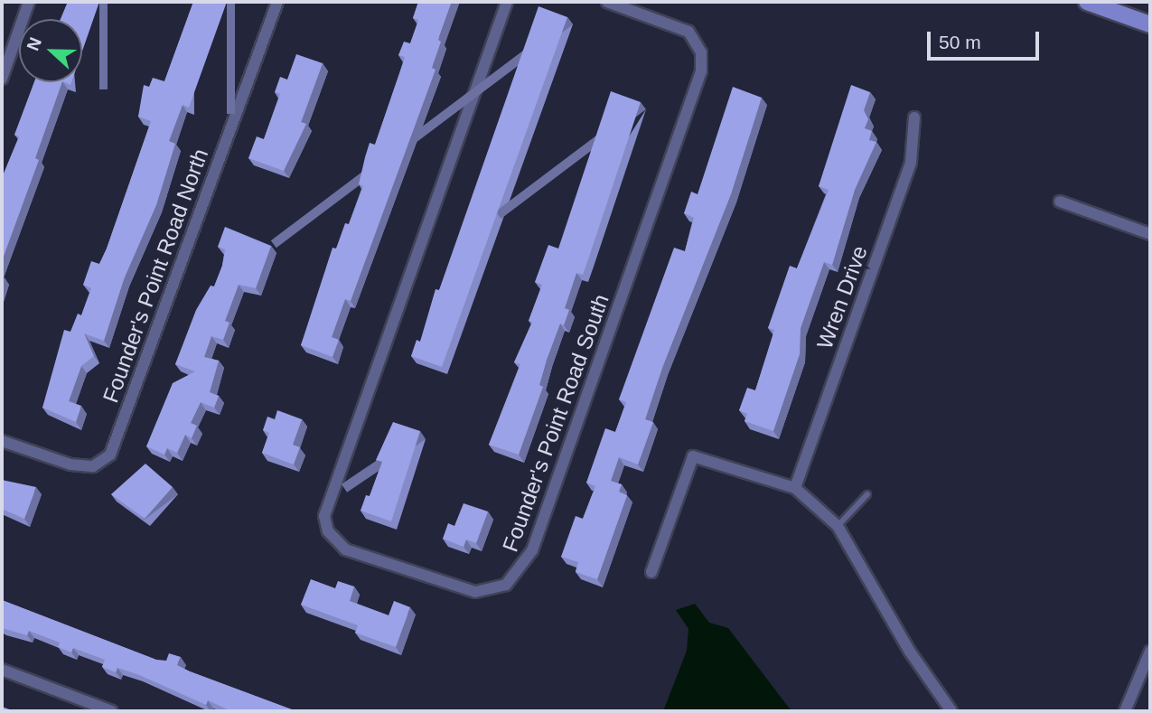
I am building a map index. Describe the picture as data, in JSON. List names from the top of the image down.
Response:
{
  "streets": {
    "street": ["Founder's Point Road North", "Wren Drive", "Founder's Point Road South"]
  },
  "scale_bar": "50 m",
  "north": "left"
}
